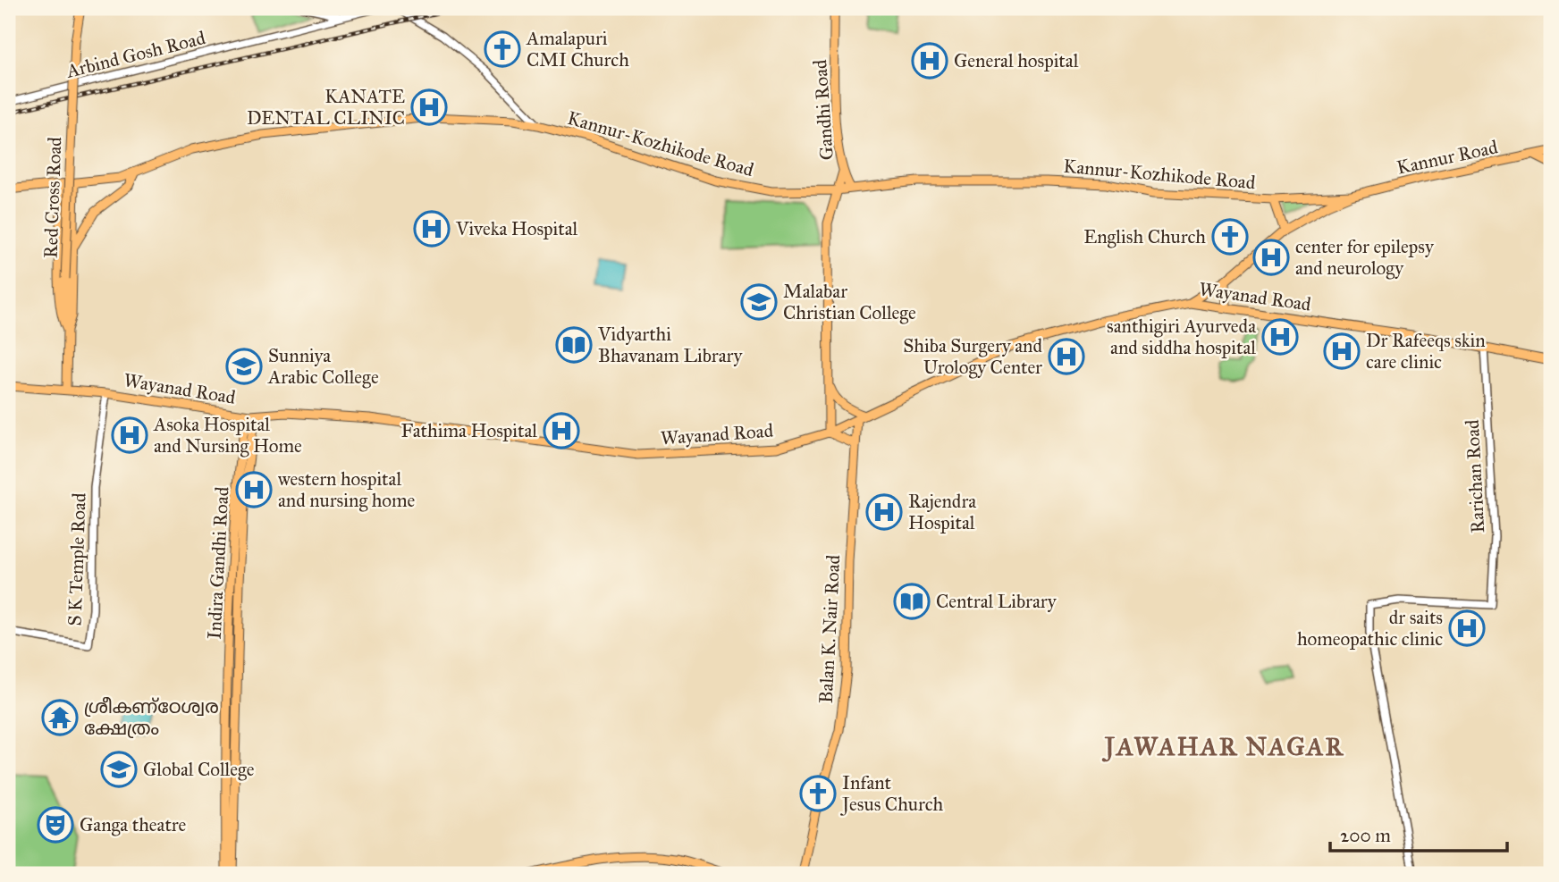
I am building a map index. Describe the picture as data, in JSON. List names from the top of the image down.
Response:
{
  "streets": {
    "main road": [
      "Gandhi Road",
      "Kannur-Kozhikode Road",
      "Kannur Road",
      "Red Cross Road",
      "Wayanad Road",
      "Indira Gandhi Road",
      "Balan K. Nair Road"
    ],
    "street": ["Arbind Gosh Road", "Rarichan Road", "S K Temple Road"]
  },
  "crossings": [
    ["Gandhi Road", "Kannur-Kozhikode Road"],
    ["Gandhi Road", "Wayanad Road"],
    ["Kannur-Kozhikode Road", "Kannur Road"],
    ["Red Cross Road", "Wayanad Road"],
    ["Wayanad Road", "Rarichan Road"],
    ["Wayanad Road", "S K Temple Road"],
    ["Wayanad Road", "Indira Gandhi Road"],
    ["Wayanad Road", "Balan K. Nair Road"]
  ],
  "districts": ["JAWAHAR NAGAR"],
  "places": {
    "church": ["Amalapuri CMI Church", "English Church", "Infant Jesus Church"],
    "hospital": [
      "General hospital",
      "KANATE DENTAL CLINIC",
      "Viveka Hospital",
      "center for epilepsy and neurology",
      "santhigiri Ayurveda and siddha hospital",
      "Dr Rafeeqs skin care clinic",
      "Shiba Surgery and Urology Center",
      "Fathima Hospital",
      "Asoka Hospital and Nursing Home",
      "western hospital and nursing home",
      "Rajendra Hospital",
      "dr saits homeopathic clinic"
    ],
    "school or university": ["Malabar Christian College", "Sunniya Arabic College", "Global College"],
    "library": ["Vidyarthi Bhavanam Library", "Central Library"],
    "temple": ["ശ്രീകണ്ഠേശ്വര ക്ഷേത്രം"],
    "theatre": ["Ganga theatre"]
  },
  "scale_bar": "200 m"
}
